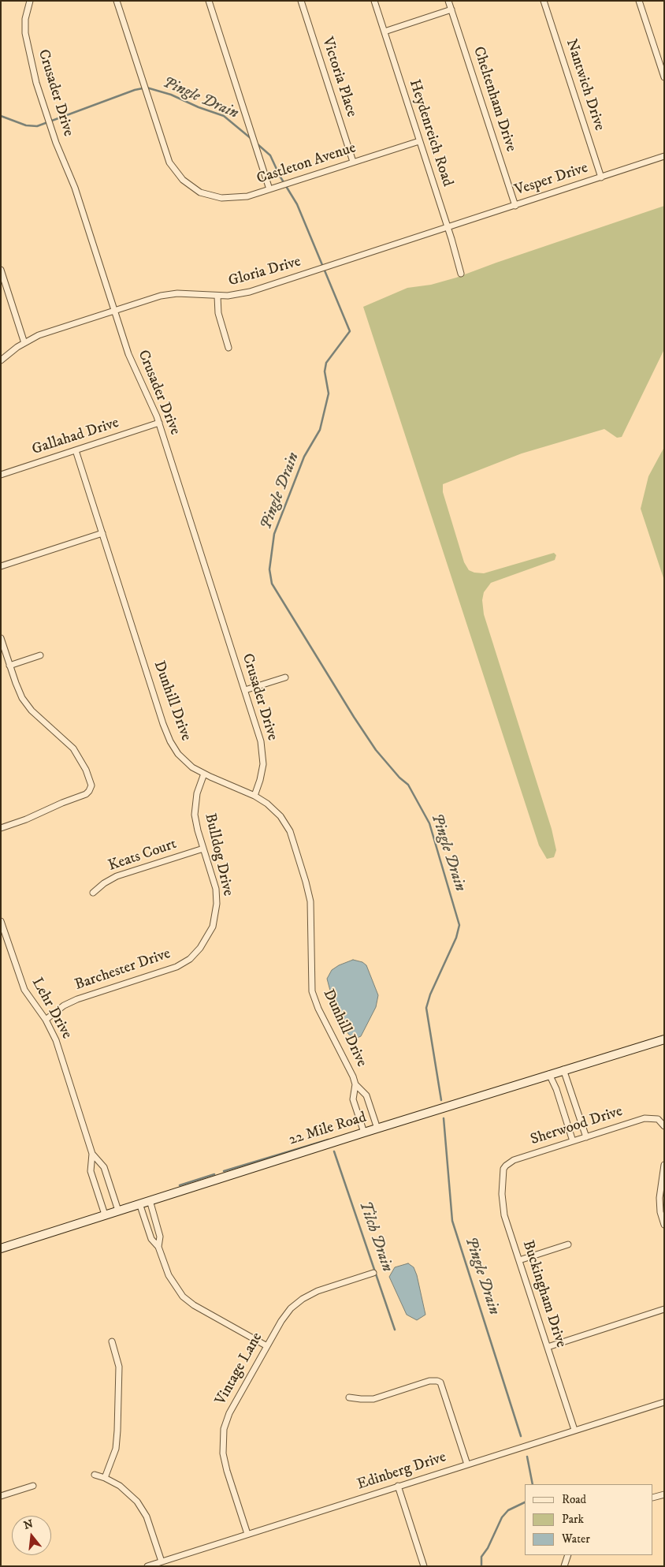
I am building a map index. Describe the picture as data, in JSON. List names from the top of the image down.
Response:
{
  "streets": {
    "street": [
      "Victoria Place",
      "Nantwich Drive",
      "Crusader Drive",
      "Cheltenham Drive",
      "Heydenreich Road",
      "Castleton Avenue",
      "Vesper Drive",
      "Gloria Drive",
      "Gallahad Drive",
      "Dunhill Drive",
      "Bulldog Drive",
      "Keats Court",
      "Barchester Drive",
      "Lehr Drive",
      "Sherwood Drive",
      "22 Mile Road",
      "Buckingham Drive",
      "Vintage Lane",
      "Edinberg Drive"
    ]
  },
  "crossings": [
    ["Victoria Place", "Castleton Avenue"],
    ["Nantwich Drive", "Vesper Drive"],
    ["Crusader Drive", "Gloria Drive"],
    ["Crusader Drive", "Gallahad Drive"],
    ["Crusader Drive", "Dunhill Drive"],
    ["Cheltenham Drive", "Vesper Drive"],
    ["Heydenreich Road", "Castleton Avenue"],
    ["Heydenreich Road", "Vesper Drive"],
    ["Heydenreich Road", "Gloria Drive"],
    ["Vesper Drive", "Gloria Drive"],
    ["Gallahad Drive", "Dunhill Drive"],
    ["Dunhill Drive", "Bulldog Drive"],
    ["Dunhill Drive", "22 Mile Road"],
    ["Bulldog Drive", "Keats Court"],
    ["Bulldog Drive", "Barchester Drive"],
    ["Barchester Drive", "Lehr Drive"],
    ["Lehr Drive", "22 Mile Road"],
    ["Sherwood Drive", "Buckingham Drive"],
    ["Buckingham Drive", "Edinberg Drive"],
    ["Vintage Lane", "Edinberg Drive"]
  ],
  "water": ["Pingle Drain", "Tilch Drain"],
  "legend": ["Road", "Park", "Water"],
  "north": "top"
}
